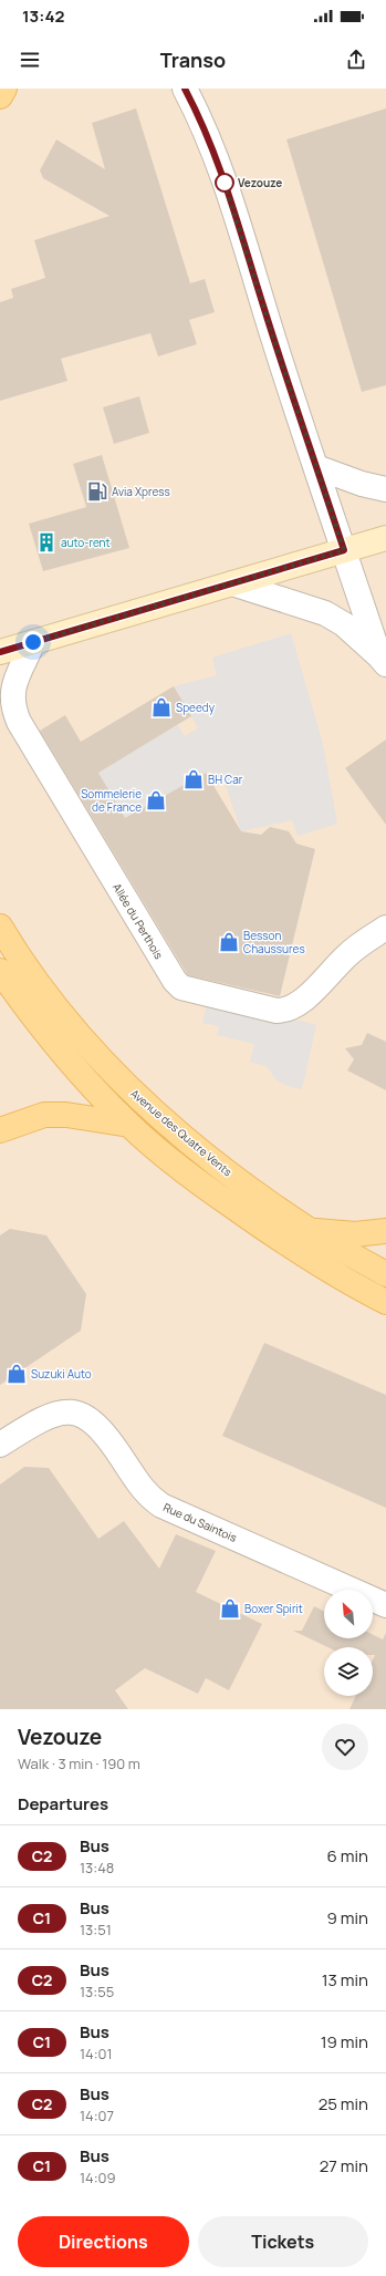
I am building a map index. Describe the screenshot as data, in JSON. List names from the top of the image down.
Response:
{
  "streets": {
    "main road": ["Avenue des Quatre Vents"],
    "street": ["Allée du Perthois", "Rue du Saintois"]
  },
  "places": {
    "other": ["Vezouze"],
    "fuel station": ["Avia Xpress"],
    "building": ["auto-rent"],
    "shop": [
      "Speedy",
      "BH Car",
      "Sommelerie de France",
      "Besson Chaussures",
      "Suzuki Auto",
      "Boxer Spirit"
    ]
  },
  "lines": ["bus line C2"],
  "north": "top left",
  "page": {
    "status": "13:42",
    "header": "Transo",
    "heading": [
      ["Vezouze", "Walk · 3 min · 190 m"],
      "Departures"
    ],
    "list": [
      {
        "mark": "C2",
        "name": "Bus",
        "note": "13:48",
        "value": "6 min"
      },
      {
        "mark": "C1",
        "name": "Bus",
        "note": "13:51",
        "value": "9 min"
      },
      {
        "mark": "C2",
        "name": "Bus",
        "note": "13:55",
        "value": "13 min"
      },
      {
        "mark": "C1",
        "name": "Bus",
        "note": "14:01",
        "value": "19 min"
      },
      {
        "mark": "C2",
        "name": "Bus",
        "note": "14:07",
        "value": "25 min"
      },
      {
        "mark": "C1",
        "name": "Bus",
        "note": "14:09",
        "value": "27 min"
      }
    ],
    "buttons": ["Directions", "Tickets"]
  }
}
